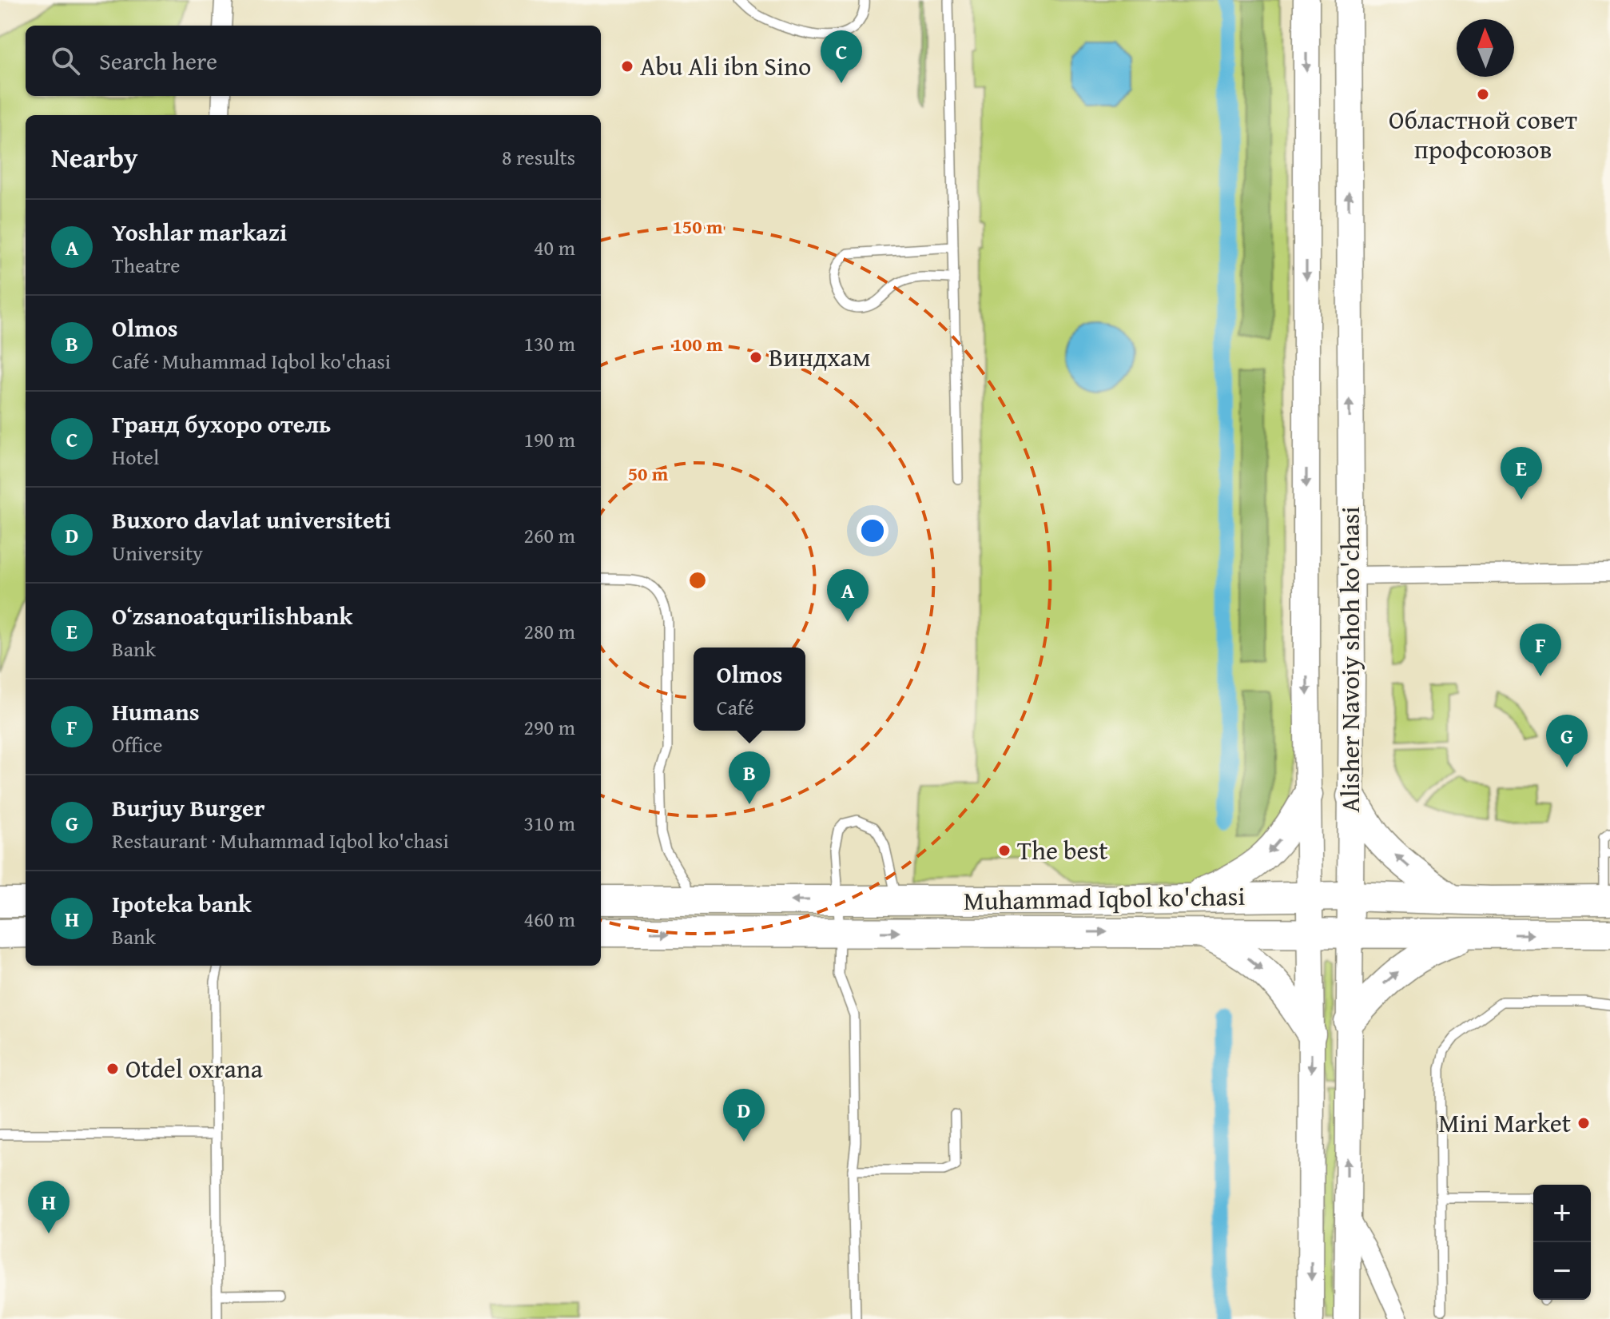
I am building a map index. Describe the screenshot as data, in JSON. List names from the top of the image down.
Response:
{
  "streets": {
    "main road": ["Alisher Navoiy shoh ko'chasi", "Muhammad Iqbol ko'chasi"]
  },
  "crossings": [
    ["Alisher Navoiy shoh ko'chasi", "Muhammad Iqbol ko'chasi"]
  ],
  "places": [
    "Abu Ali ibn Sino",
    "Областной совет профсоюзов",
    "Виндхам",
    "The best",
    "Otdel oxrana",
    "Mini Market"
  ],
  "north": "top",
  "page": {
    "search": "Search here",
    "pins": [
      "C",
      "E",
      "A",
      "F",
      "G",
      "B",
      "D",
      "H"
    ],
    "heading": ["Nearby", "8 results"],
    "list": [
      {
        "mark": "A",
        "name": "Yoshlar markazi",
        "note": "Theatre",
        "value": "40 m"
      },
      {
        "mark": "B",
        "name": "Olmos",
        "note": "Café · Muhammad Iqbol ko'chasi",
        "value": "130 m"
      },
      {
        "mark": "C",
        "name": "Гранд бухоро отель",
        "note": "Hotel",
        "value": "190 m"
      },
      {
        "mark": "D",
        "name": "Buxoro davlat universiteti",
        "note": "University",
        "value": "260 m"
      },
      {
        "mark": "E",
        "name": "Oʻzsanoatqurilishbank",
        "note": "Bank",
        "value": "280 m"
      },
      {
        "mark": "F",
        "name": "Humans",
        "note": "Office",
        "value": "290 m"
      },
      {
        "mark": "G",
        "name": "Burjuy Burger",
        "note": "Restaurant · Muhammad Iqbol ko'chasi",
        "value": "310 m"
      },
      {
        "mark": "H",
        "name": "Ipoteka bank",
        "note": "Bank",
        "value": "460 m"
      }
    ],
    "popup": ["Olmos", "Café"],
    "map_buttons": ["+", "−"]
  },
  "rings": ["150 m", "100 m", "50 m"]
}
